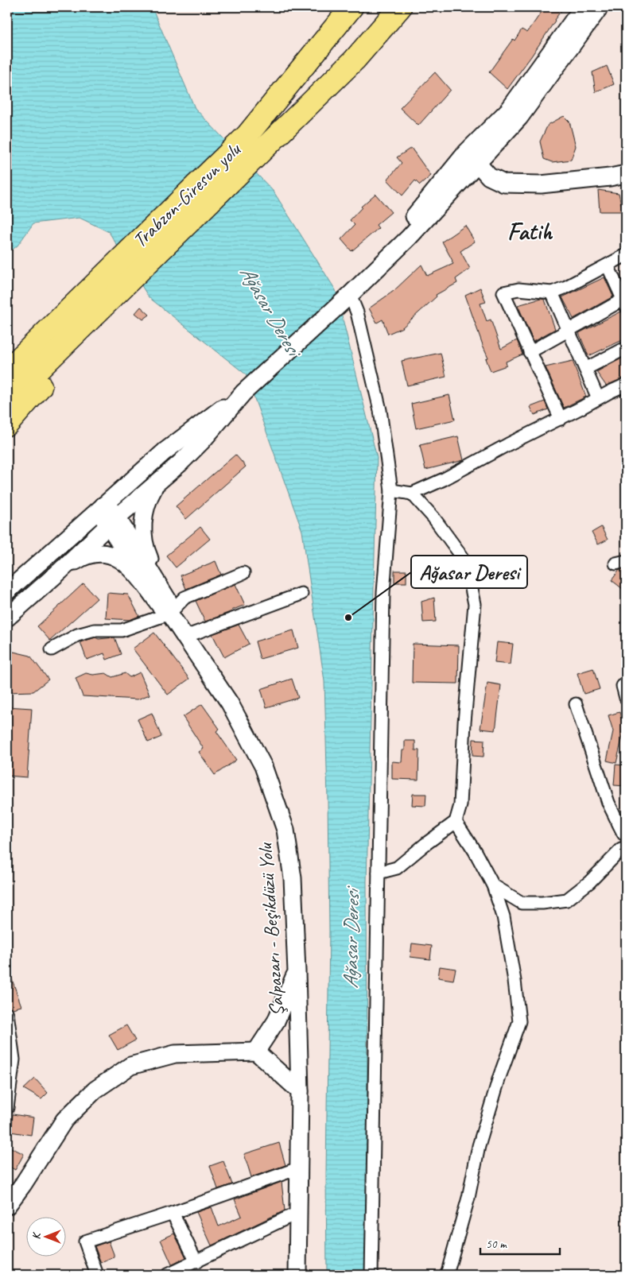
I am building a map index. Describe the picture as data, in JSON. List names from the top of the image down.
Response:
{
  "streets": {
    "highway": ["Trabzon-Giresun yolu"],
    "main road": ["Şalpazarı - Beşikdüzü Yolu"]
  },
  "districts": ["Fatih"],
  "water": ["Ağasar Deresi"],
  "places": ["Ağasar Deresi"],
  "scale_bar": "50 m",
  "north": "left"
}
